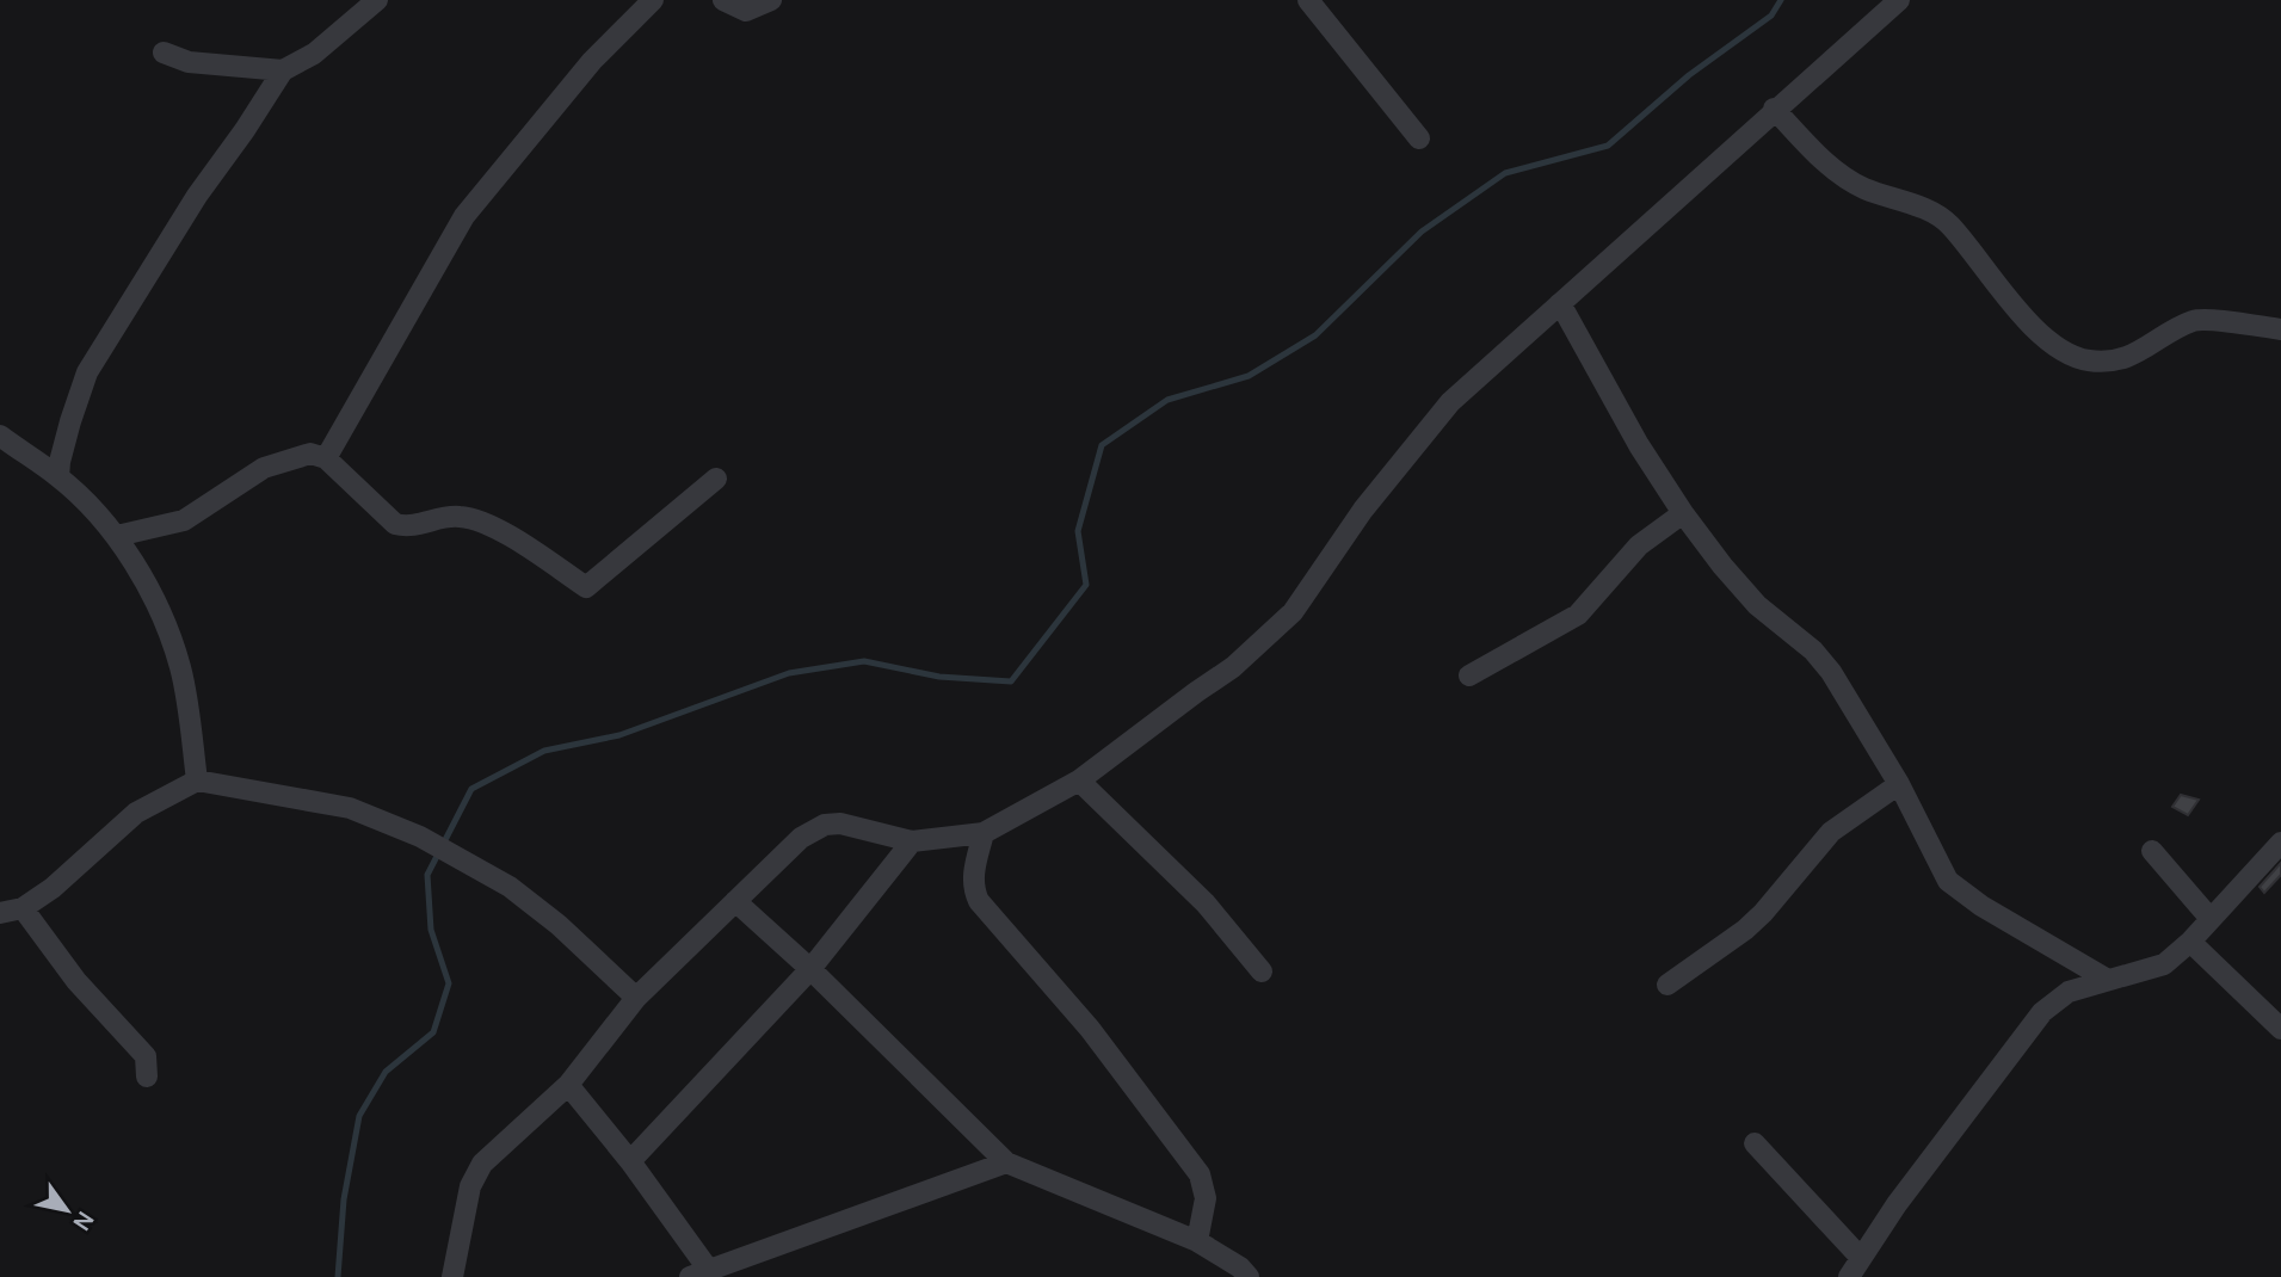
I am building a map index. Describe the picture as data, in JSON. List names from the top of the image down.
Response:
{
  "north": "bottom right"
}
